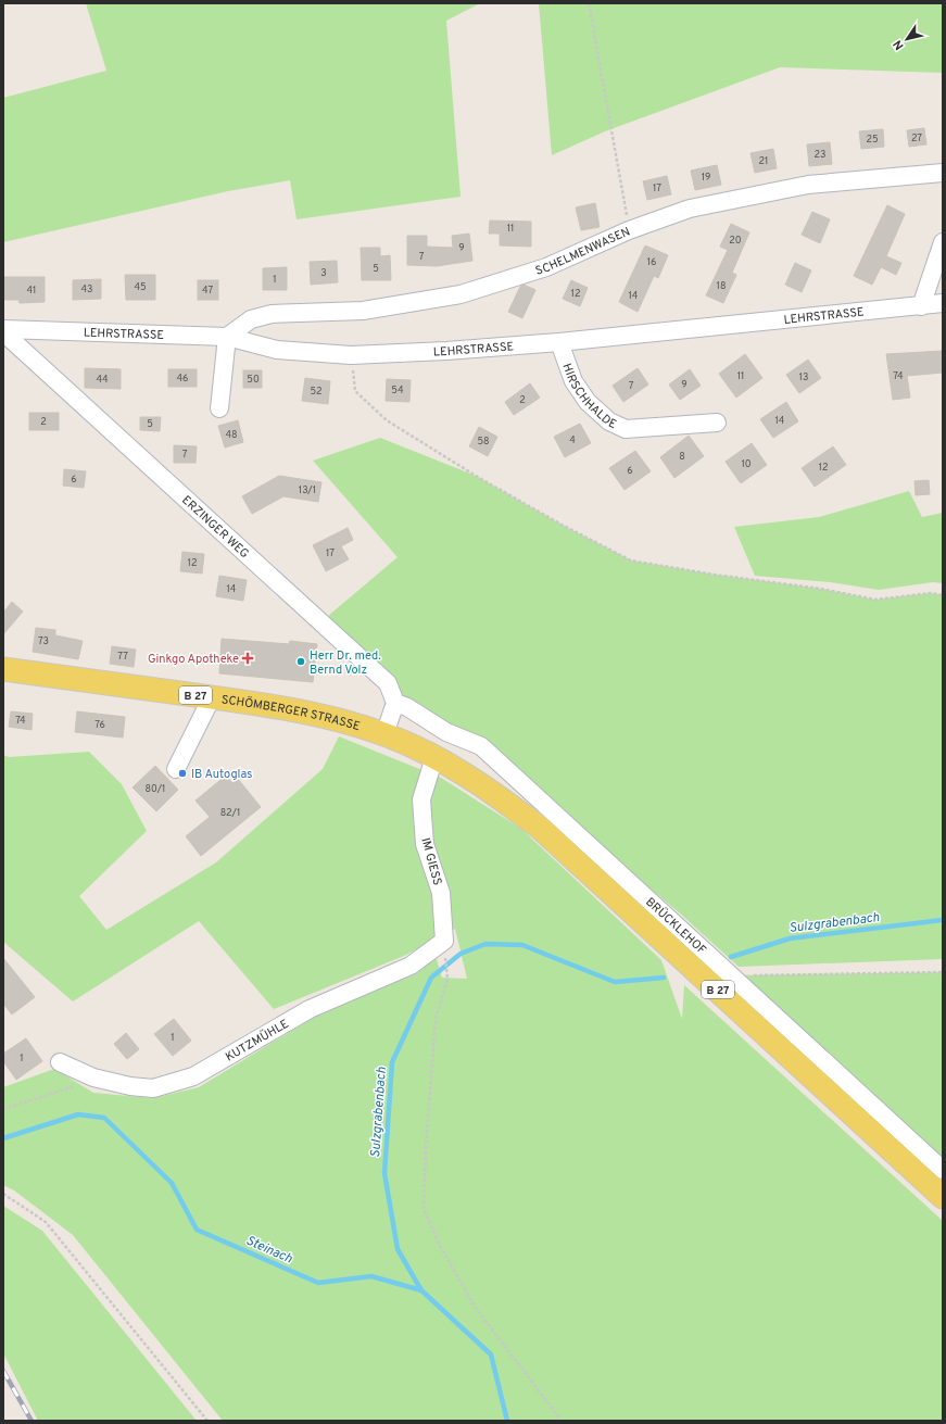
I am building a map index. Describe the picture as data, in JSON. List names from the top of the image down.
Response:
{
  "streets": {
    "main road": ["B 27", "SCHÖMBERGER STRASSE"],
    "street": [
      "SCHELMENWASEN",
      "LEHRSTRASSE",
      "HIRSCHHALDE",
      "ERZINGER WEG",
      "IM GIESS",
      "BRÜCKLEHOF",
      "KUTZMÜHLE"
    ]
  },
  "crossings": [
    ["SCHELMENWASEN", "LEHRSTRASSE"],
    ["LEHRSTRASSE", "HIRSCHHALDE"],
    ["LEHRSTRASSE", "ERZINGER WEG"],
    ["ERZINGER WEG", "BRÜCKLEHOF"],
    ["SCHÖMBERGER STRASSE", "IM GIESS"],
    ["IM GIESS", "KUTZMÜHLE"]
  ],
  "water": ["Sulzgrabenbach", "Steinach"],
  "places": {
    "health": ["Ginkgo Apotheke"],
    "other": ["Herr Dr. med. Bernd Volz", "IB Autoglas"]
  },
  "house_numbers": [
    "27",
    "25",
    "23",
    "21",
    "19",
    "17",
    "11",
    "20",
    "9",
    "7",
    "16",
    "5",
    "3",
    "1",
    "18",
    "45",
    "43",
    "41",
    "47",
    "12",
    "14",
    "11",
    "74",
    "13",
    "46",
    "44",
    "50",
    "9",
    "7",
    "54",
    "52",
    "2",
    "14",
    "2",
    "5",
    "48",
    "4",
    "58",
    "7",
    "8",
    "10",
    "12",
    "6",
    "6",
    "13/1",
    "17",
    "12",
    "14",
    "73",
    "77",
    "74",
    "76",
    "80/1",
    "82/1",
    "1",
    "1"
  ],
  "north": "bottom left"
}
